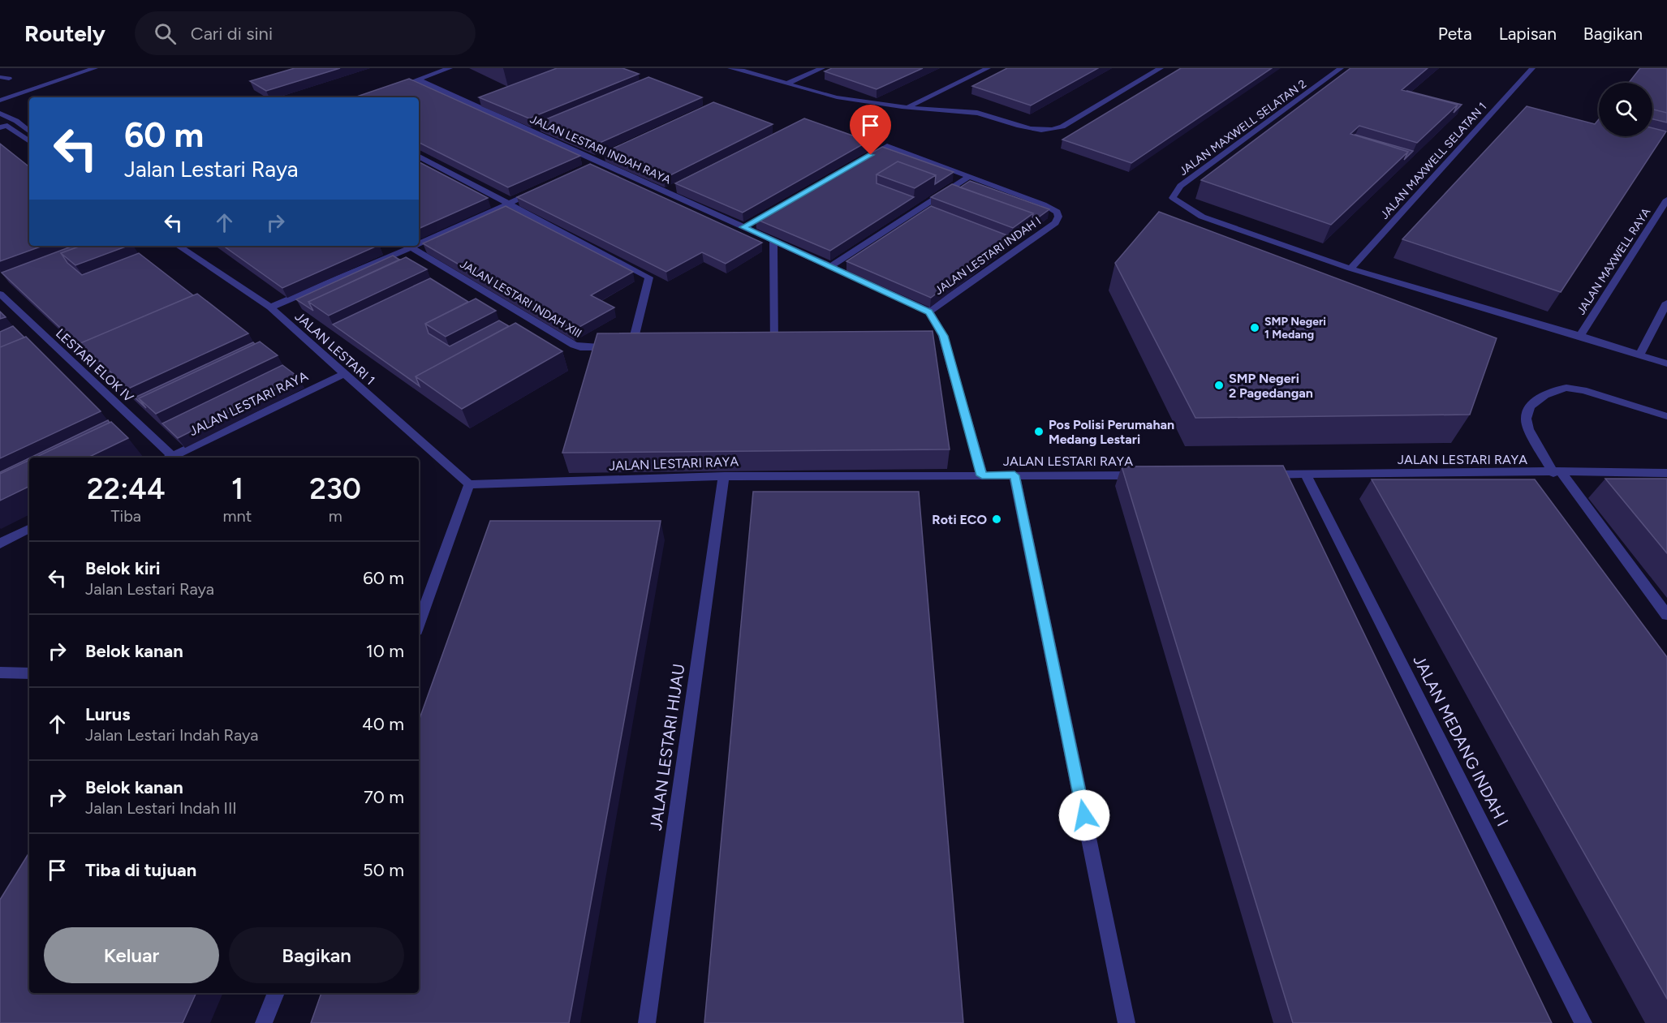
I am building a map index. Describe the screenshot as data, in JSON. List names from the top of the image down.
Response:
{
  "streets": {
    "street": [
      "JALAN MAXWELL SELATAN 2",
      "JALAN LESTARI INDAH RAYA",
      "JALAN MAXWELL SELATAN 1",
      "JALAN LESTARI INDAH I",
      "JALAN MAXWELL RAYA",
      "JALAN LESTARI INDAH XIII",
      "JALAN LESTARI 1",
      "LESTARI ELOK IV",
      "JALAN LESTARI RAYA",
      "JALAN MEDANG INDAH I",
      "JALAN LESTARI HIJAU"
    ]
  },
  "crossings": [
    ["JALAN MAXWELL SELATAN 2", "JALAN MAXWELL SELATAN 1"],
    ["JALAN LESTARI INDAH RAYA", "JALAN LESTARI INDAH I"],
    ["JALAN LESTARI 1", "JALAN LESTARI RAYA"],
    ["JALAN LESTARI RAYA", "JALAN MEDANG INDAH I"],
    ["JALAN LESTARI RAYA", "JALAN LESTARI HIJAU"]
  ],
  "places": [
    "SMP Negeri 1 Medang",
    "SMP Negeri 2 Pagedangan",
    "Pos Polisi Perumahan Medang Lestari",
    "Roti ECO"
  ],
  "page": {
    "header": "Routely",
    "search": "Cari di sini",
    "nav": ["Peta", "Lapisan", "Bagikan"],
    "turn": ["60 m", "Jalan Lestari Raya"],
    "eta": [
      "22:44",
      "Tiba",
      "1",
      "mnt",
      "230",
      "m"
    ],
    "list": [
      {
        "name": "Belok kiri",
        "note": "Jalan Lestari Raya",
        "value": "60 m"
      },
      {
        "name": "Belok kanan",
        "value": "10 m"
      },
      {
        "name": "Lurus",
        "note": "Jalan Lestari Indah Raya",
        "value": "40 m"
      },
      {
        "name": "Belok kanan",
        "note": "Jalan Lestari Indah III",
        "value": "70 m"
      },
      {
        "name": "Tiba di tujuan",
        "value": "50 m"
      }
    ],
    "buttons": ["Keluar", "Bagikan"]
  }
}
